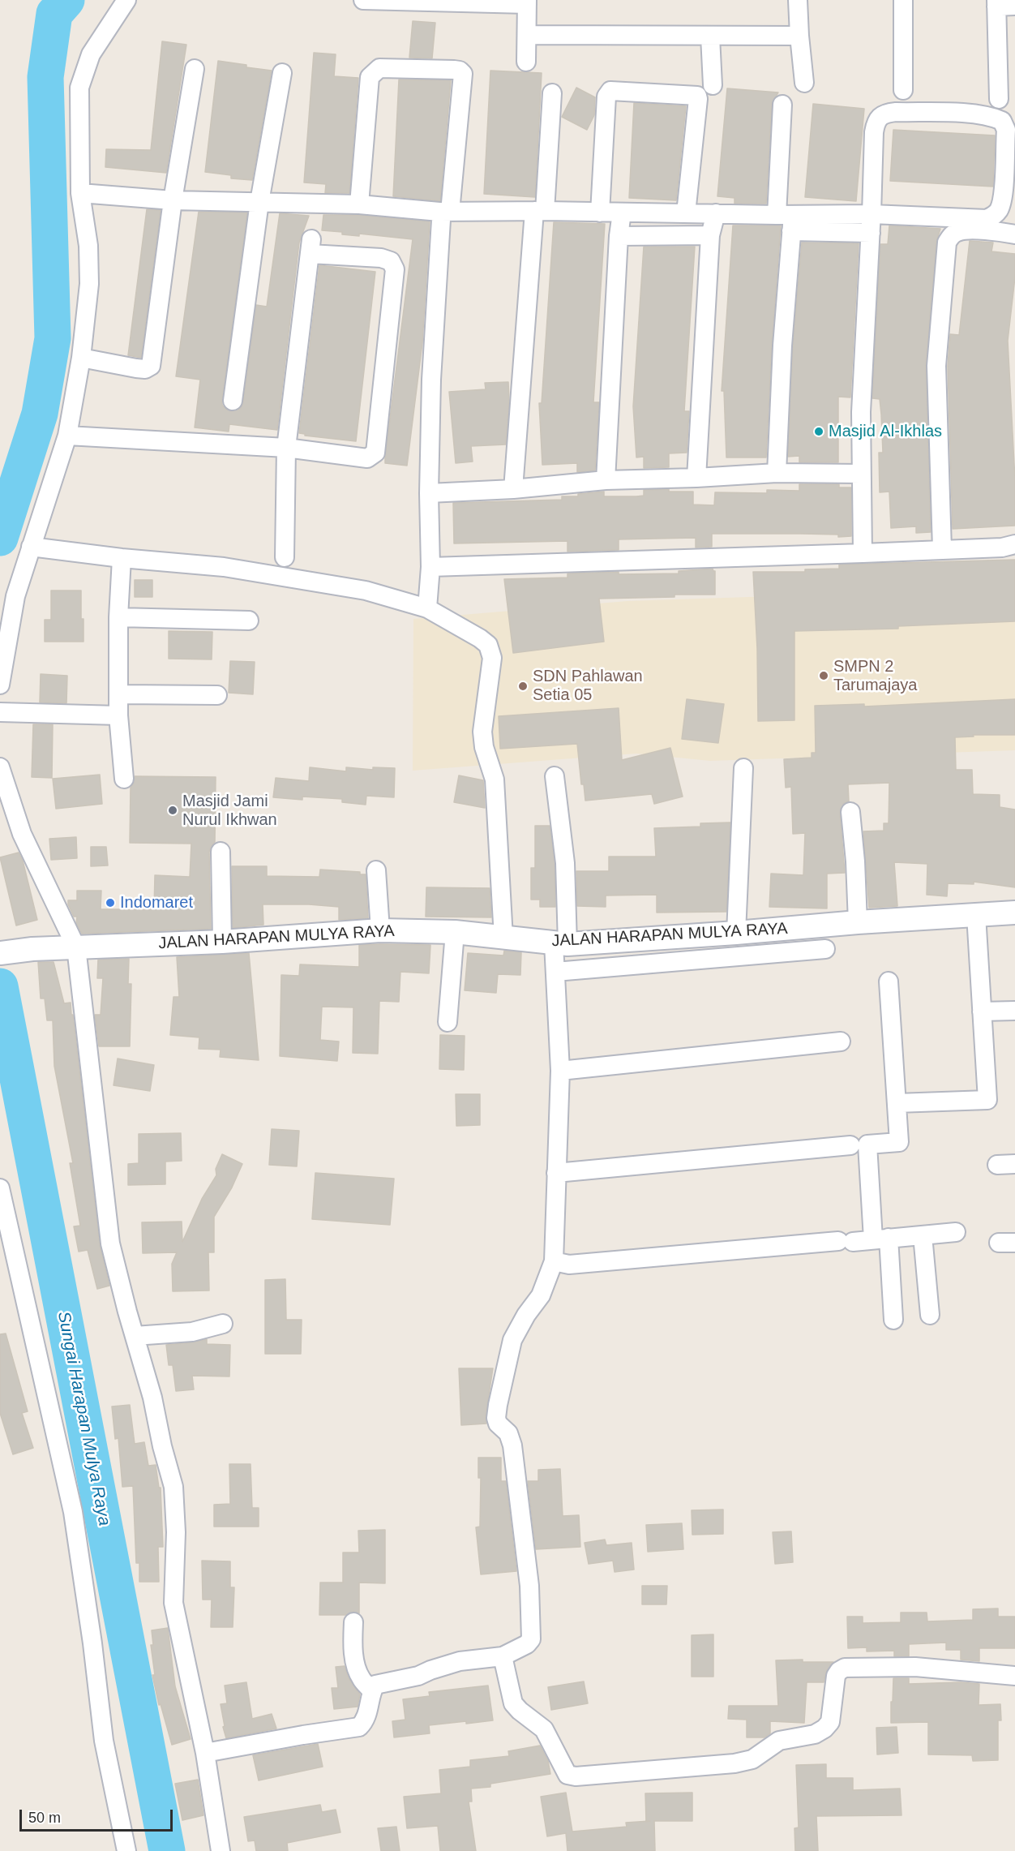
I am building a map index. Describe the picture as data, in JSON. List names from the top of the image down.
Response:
{
  "streets": {
    "street": ["JALAN HARAPAN MULYA RAYA"]
  },
  "water": ["Sungai Harapan Mulya Raya"],
  "places": [
    "Masjid Al-Ikhlas",
    "SMPN 2 Tarumajaya",
    "SDN Pahlawan Setia 05",
    "Masjid Jami Nurul Ikhwan",
    "Indomaret"
  ],
  "scale_bar": "50 m"
}
